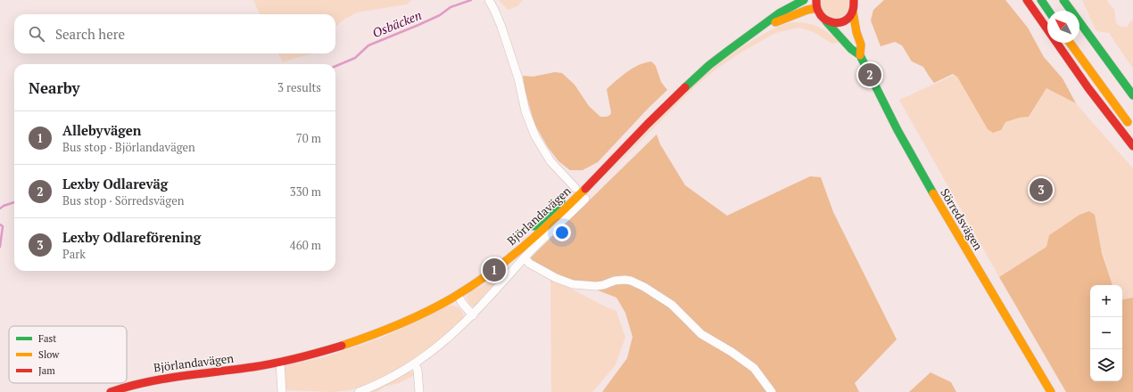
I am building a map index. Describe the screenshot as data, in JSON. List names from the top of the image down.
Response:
{
  "streets": {
    "main road": ["Björlandavägen", "Sörredsvägen"]
  },
  "crossings": [
    ["Björlandavägen", "Sörredsvägen"]
  ],
  "water": ["Osbäcken"],
  "legend": ["Fast", "Slow", "Jam"],
  "north": "top left",
  "page": {
    "search": "Search here",
    "pins": ["2", "3", "1"],
    "heading": ["Nearby", "3 results"],
    "list": [
      {
        "mark": "1",
        "name": "Allebyvägen",
        "note": "Bus stop · Björlandavägen",
        "value": "70 m"
      },
      {
        "mark": "2",
        "name": "Lexby Odlareväg",
        "note": "Bus stop · Sörredsvägen",
        "value": "330 m"
      },
      {
        "mark": "3",
        "name": "Lexby Odlareförening",
        "note": "Park",
        "value": "460 m"
      }
    ],
    "map_buttons": ["+", "−"]
  }
}
